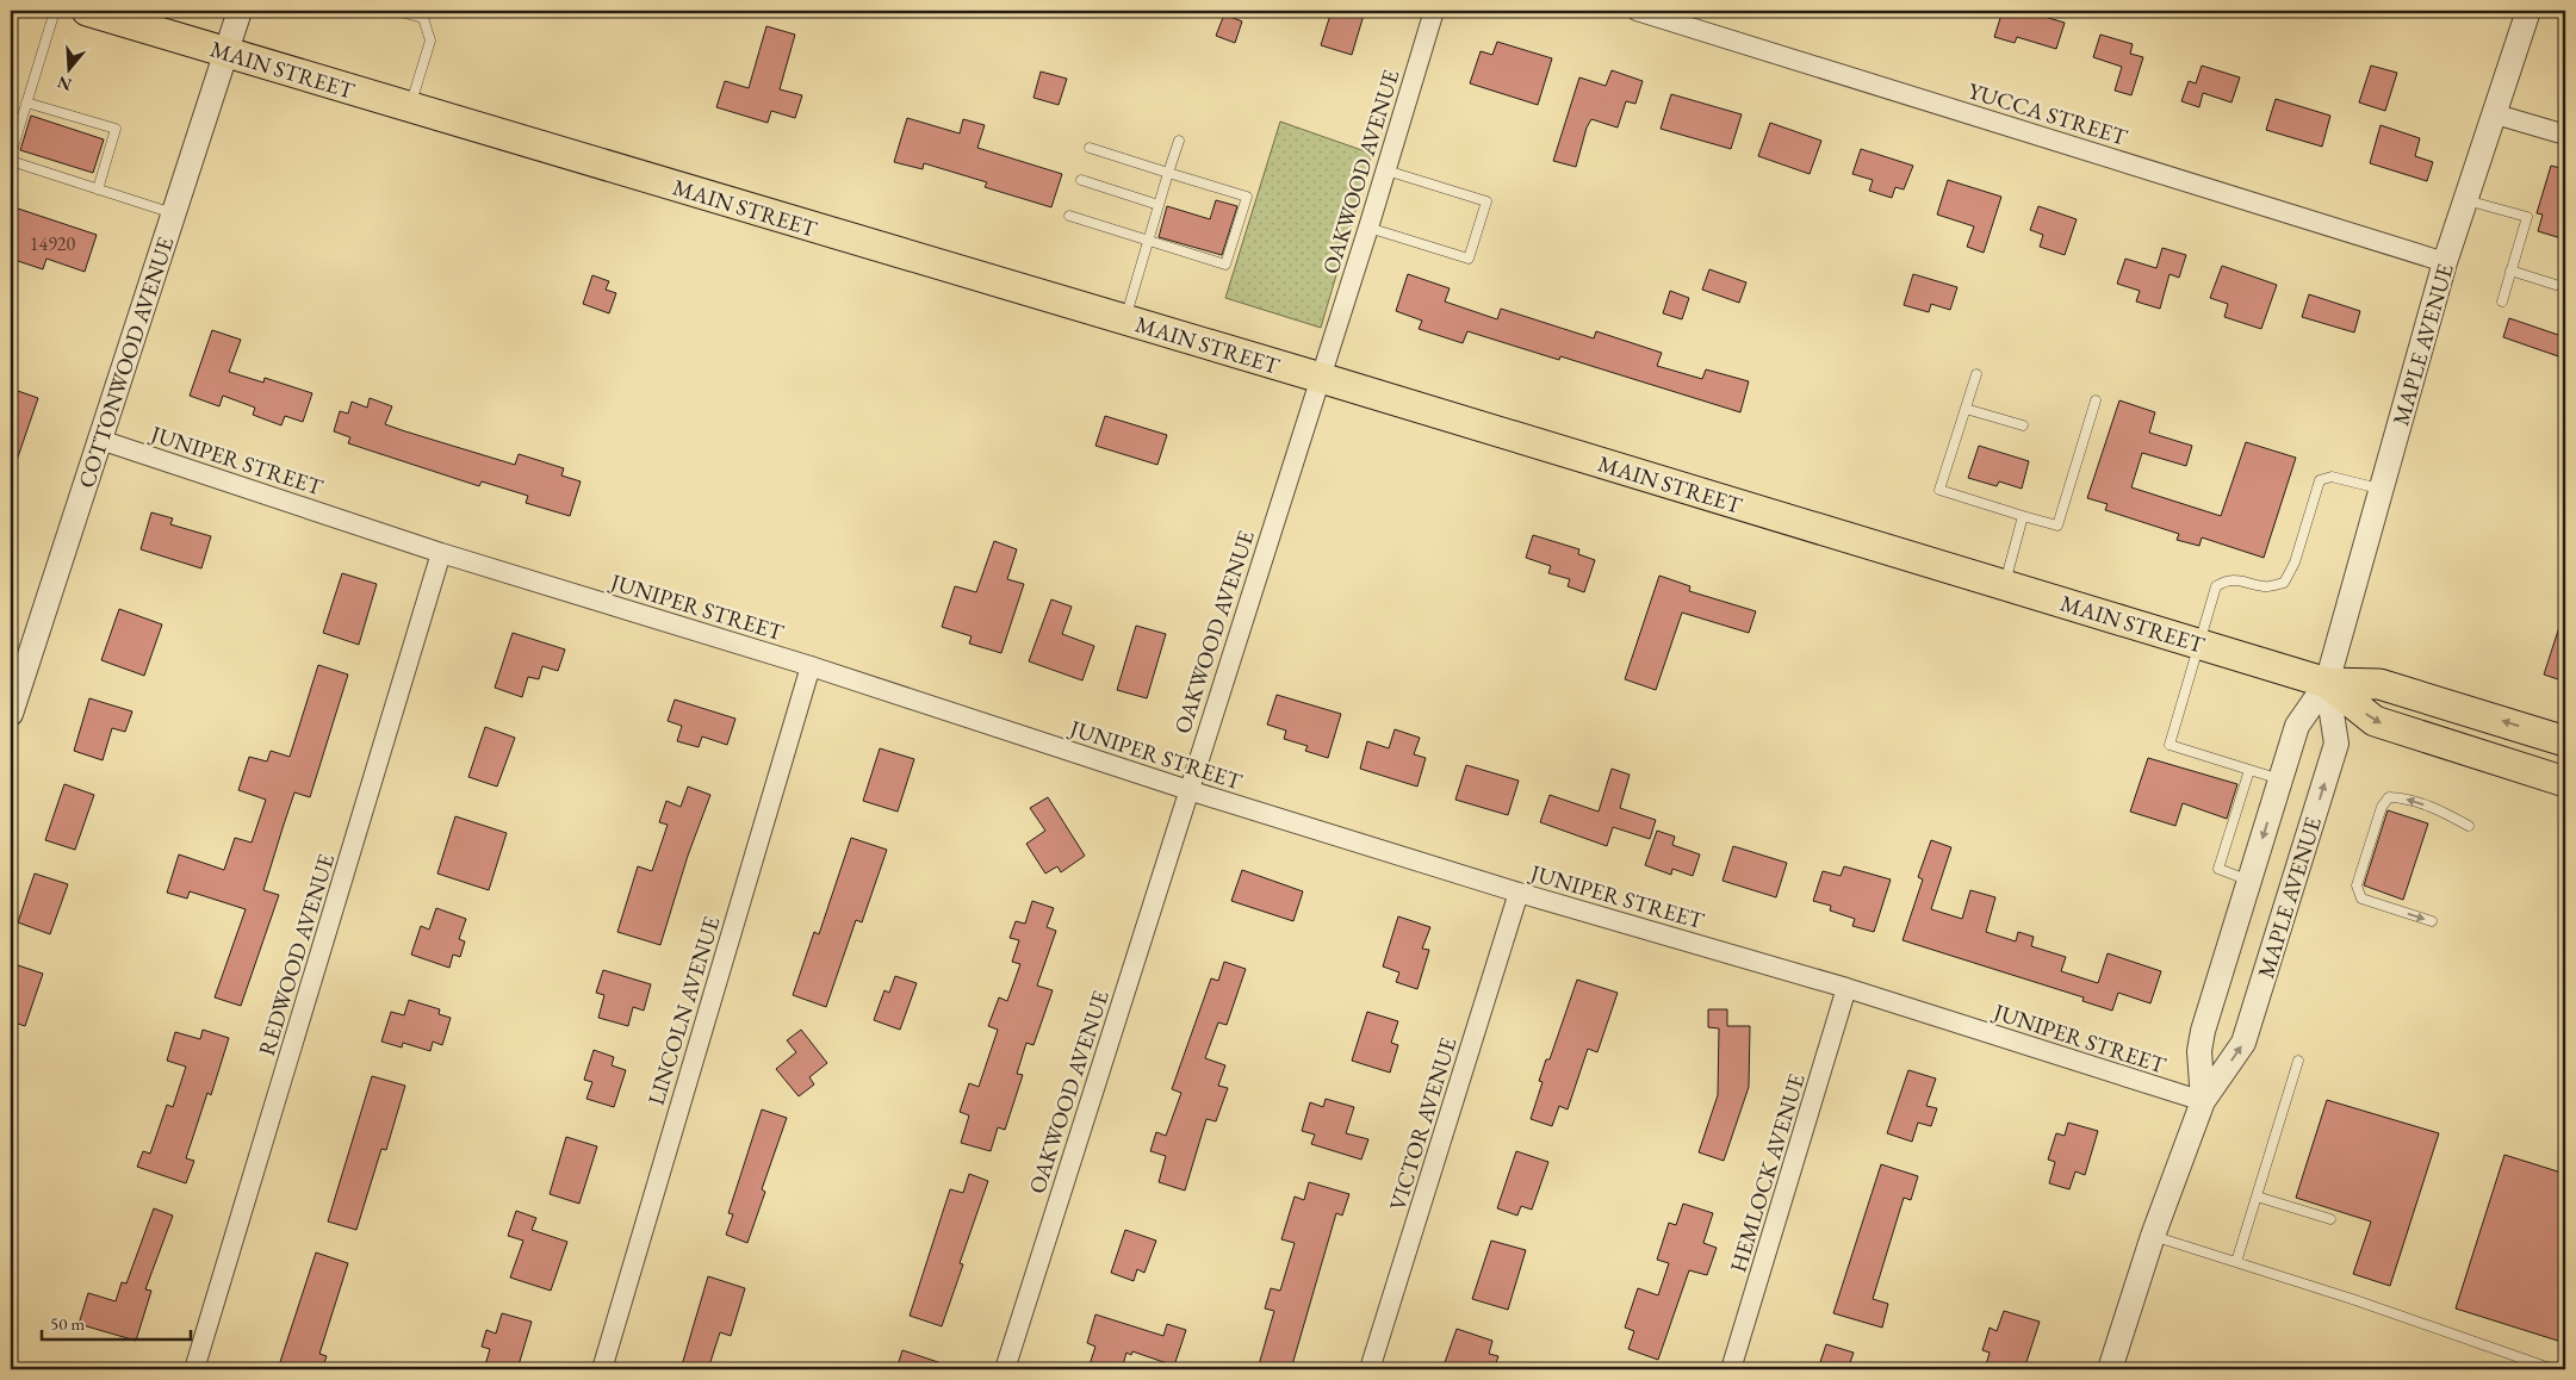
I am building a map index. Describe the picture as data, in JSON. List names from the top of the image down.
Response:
{
  "streets": {
    "main road": ["MAIN STREET"],
    "street": [
      "YUCCA STREET",
      "OAKWOOD AVENUE",
      "MAPLE AVENUE",
      "COTTONWOOD AVENUE",
      "JUNIPER STREET",
      "REDWOOD AVENUE",
      "LINCOLN AVENUE",
      "VICTOR AVENUE",
      "HEMLOCK AVENUE"
    ]
  },
  "crossings": [
    ["MAIN STREET", "OAKWOOD AVENUE"],
    ["MAIN STREET", "MAPLE AVENUE"],
    ["MAIN STREET", "COTTONWOOD AVENUE"],
    ["YUCCA STREET", "MAPLE AVENUE"],
    ["OAKWOOD AVENUE", "JUNIPER STREET"],
    ["MAPLE AVENUE", "JUNIPER STREET"],
    ["COTTONWOOD AVENUE", "JUNIPER STREET"],
    ["JUNIPER STREET", "REDWOOD AVENUE"],
    ["JUNIPER STREET", "LINCOLN AVENUE"],
    ["JUNIPER STREET", "VICTOR AVENUE"],
    ["JUNIPER STREET", "HEMLOCK AVENUE"]
  ],
  "house_numbers": ["14920"],
  "scale_bar": "50 m",
  "north": "bottom"
}
